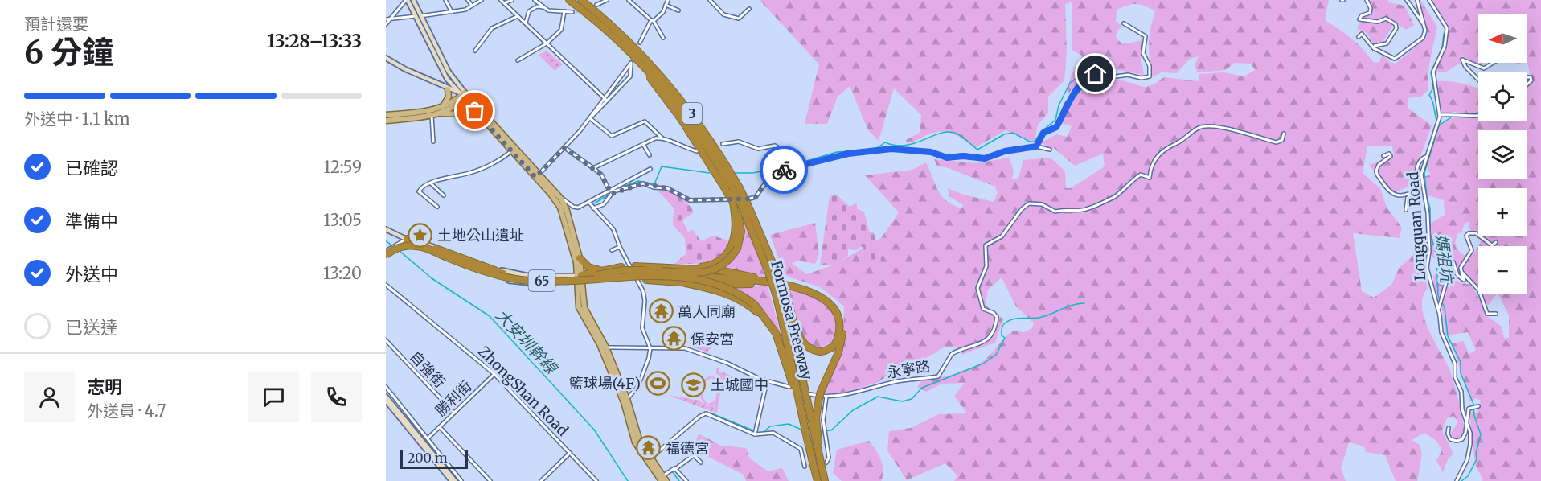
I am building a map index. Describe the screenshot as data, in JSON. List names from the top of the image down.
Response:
{
  "streets": {
    "highway": ["3", "65", "Formosa Freeway"],
    "street": [
      "Longquan Road",
      "自強街",
      "永寧路",
      "ZhongShan Road",
      "勝利街"
    ]
  },
  "crossings": [
    ["自強街", "勝利街"],
    ["ZhongShan Road", "勝利街"]
  ],
  "water": ["媽祖坑", "大安圳幹線"],
  "places": {
    "place": ["土地公山遺址"],
    "temple": ["萬人同廟", "保安宮", "福德宮"],
    "sports": ["籃球場(4F)"],
    "school or university": ["土城國中"]
  },
  "scale_bar": "200 m",
  "north": "left",
  "page": {
    "heading": ["6 分鐘", "預計還要", "13:28–13:33"],
    "panel": ["志明", "外送員 · 4.7"],
    "map_buttons": ["+", "−"],
    "bar": "外送中 · 1.1 km",
    "list": [
      ["已確認", "12:59"],
      ["準備中", "13:05"],
      ["外送中", "13:20"],
      "已送達"
    ],
    "scale": "200 m"
  }
}
